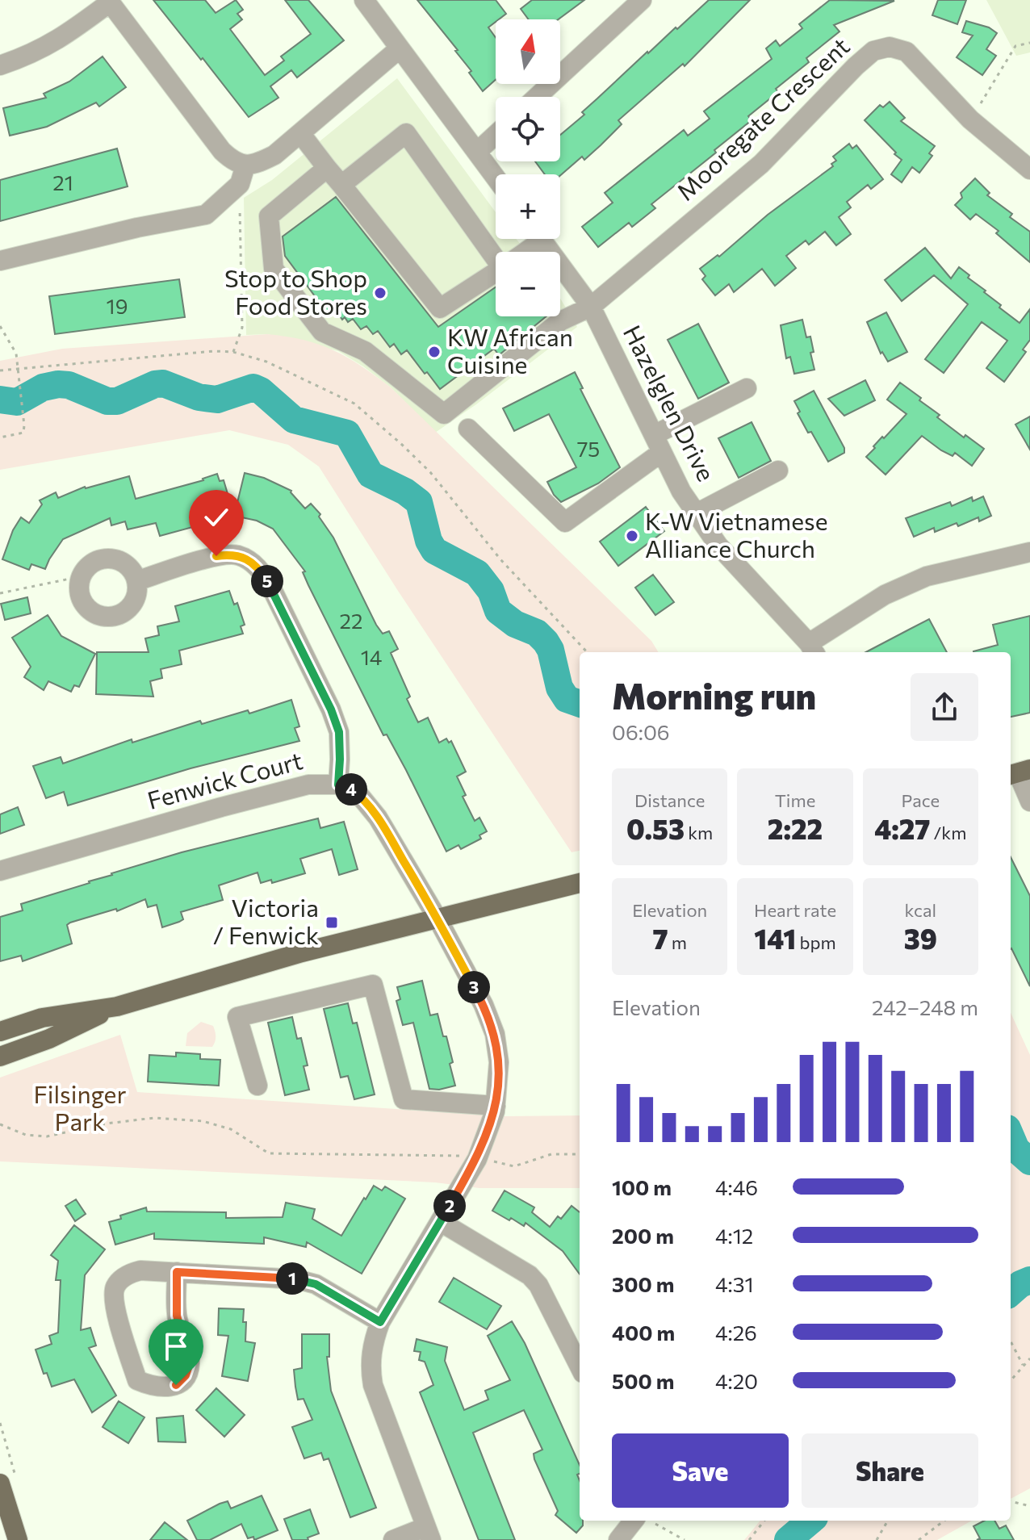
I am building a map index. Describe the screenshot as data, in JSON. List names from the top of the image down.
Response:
{
  "streets": {
    "street": ["Mooregate Crescent", "Hazelglen Drive", "Fenwick Court"]
  },
  "crossings": [
    ["Mooregate Crescent", "Hazelglen Drive"]
  ],
  "parks": ["Filsinger Park"],
  "places": {
    "other": ["Stop to Shop Food Stores", "KW African Cuisine", "K-W Vietnamese Alliance Church"],
    "transit": ["Victoria / Fenwick"]
  },
  "house_numbers": [
    "21",
    "19",
    "75",
    "22",
    "14"
  ],
  "north": "top",
  "page": {
    "map_buttons": ["+", "−"],
    "pins": [
      "5",
      "4",
      "3",
      "2",
      "1"
    ],
    "heading": ["Morning run", "06:06"],
    "stats": [
      ["Distance", "0.53 km"],
      ["Time", "2:22"],
      ["Pace", "4:27 /km"],
      ["Elevation", "7 m"],
      ["Heart rate", "141 bpm"],
      ["kcal", "39"]
    ],
    "chart": ["Elevation", "242–248 m"],
    "list": [
      {
        "name": "100 m",
        "note": "4:46"
      },
      {
        "name": "200 m",
        "note": "4:12"
      },
      {
        "name": "300 m",
        "note": "4:31"
      },
      {
        "name": "400 m",
        "note": "4:26"
      },
      {
        "name": "500 m",
        "note": "4:20"
      }
    ],
    "buttons": ["Save", "Share"]
  }
}
